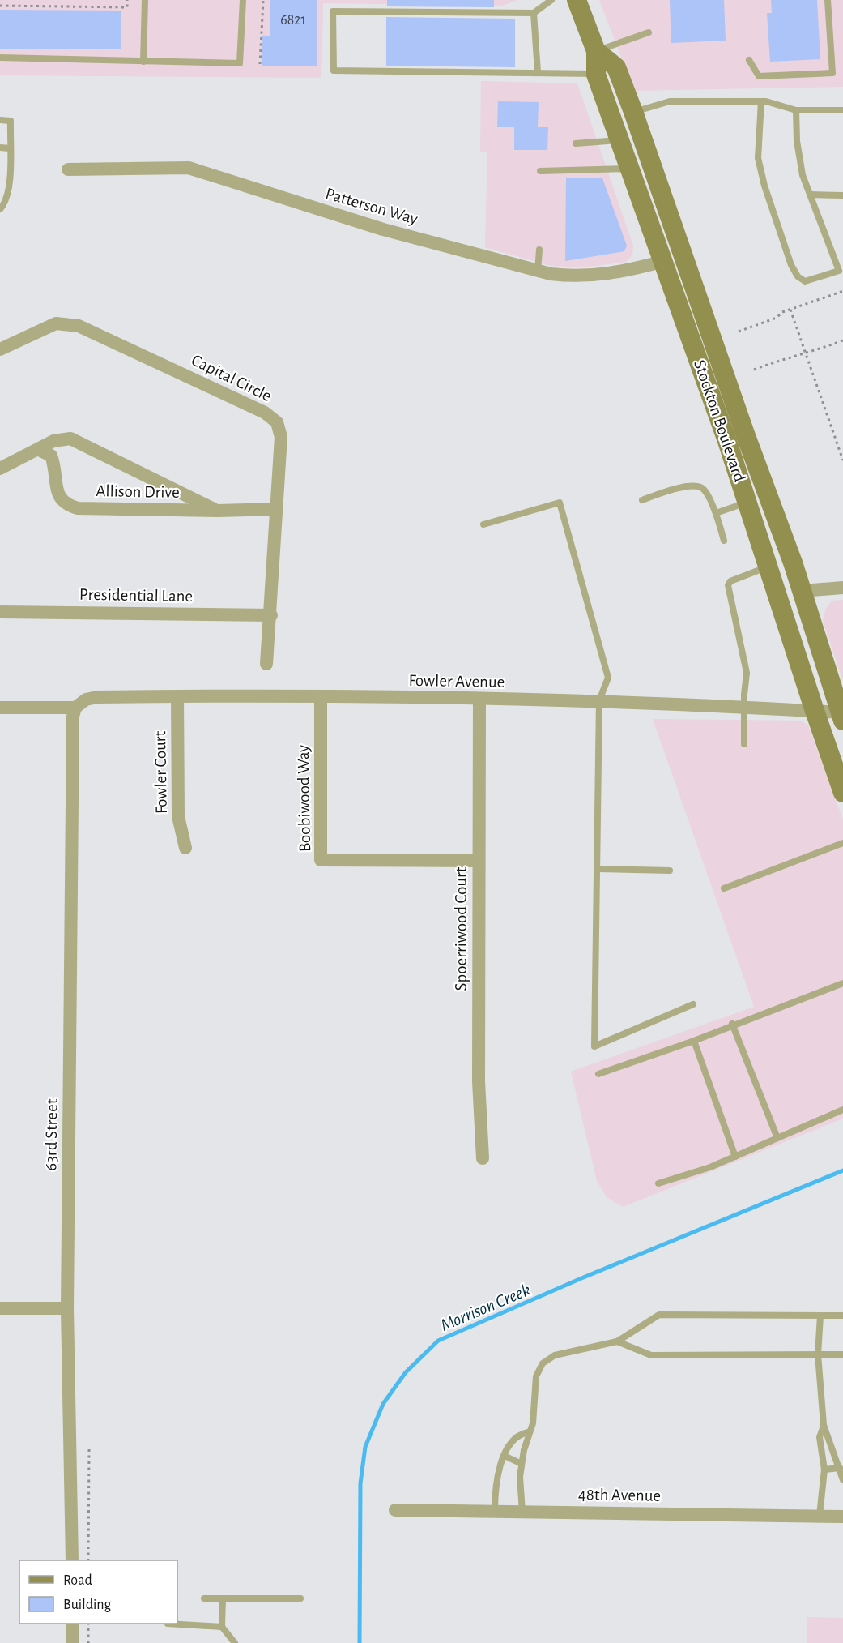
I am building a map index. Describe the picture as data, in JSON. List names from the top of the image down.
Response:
{
  "streets": {
    "main road": ["Stockton Boulevard"],
    "street": [
      "Patterson Way",
      "Capital Circle",
      "Allison Drive",
      "Presidential Lane",
      "Fowler Avenue",
      "Fowler Court",
      "Boobiwood Way",
      "Spoerriwood Court",
      "63rd Street",
      "48th Avenue"
    ]
  },
  "crossings": [
    ["Patterson Way", "Stockton Boulevard"],
    ["Capital Circle", "Allison Drive"],
    ["Capital Circle", "Presidential Lane"],
    ["Stockton Boulevard", "Fowler Avenue"],
    ["Fowler Avenue", "Fowler Court"],
    ["Fowler Avenue", "Boobiwood Way"],
    ["Fowler Avenue", "Spoerriwood Court"],
    ["Fowler Avenue", "63rd Street"],
    ["Boobiwood Way", "Spoerriwood Court"]
  ],
  "water": ["Morrison Creek"],
  "house_numbers": ["6821"],
  "legend": ["Road", "Building"]
}
